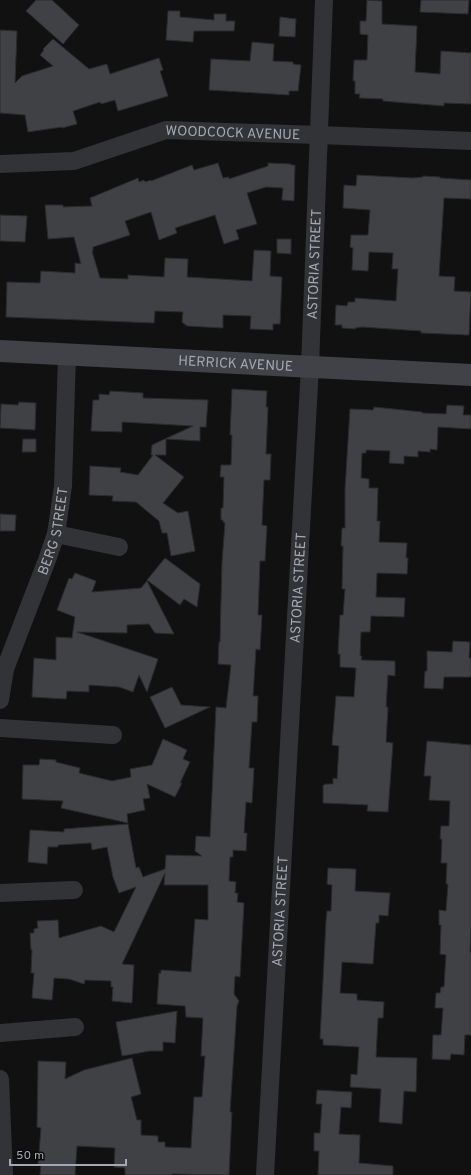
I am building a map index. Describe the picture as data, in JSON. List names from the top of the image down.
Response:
{
  "streets": {
    "street": [
      "WOODCOCK AVENUE",
      "ASTORIA STREET",
      "HERRICK AVENUE",
      "BERG STREET"
    ]
  },
  "crossings": [
    ["WOODCOCK AVENUE", "ASTORIA STREET"],
    ["ASTORIA STREET", "HERRICK AVENUE"],
    ["HERRICK AVENUE", "BERG STREET"]
  ],
  "scale_bar": "50 m"
}
